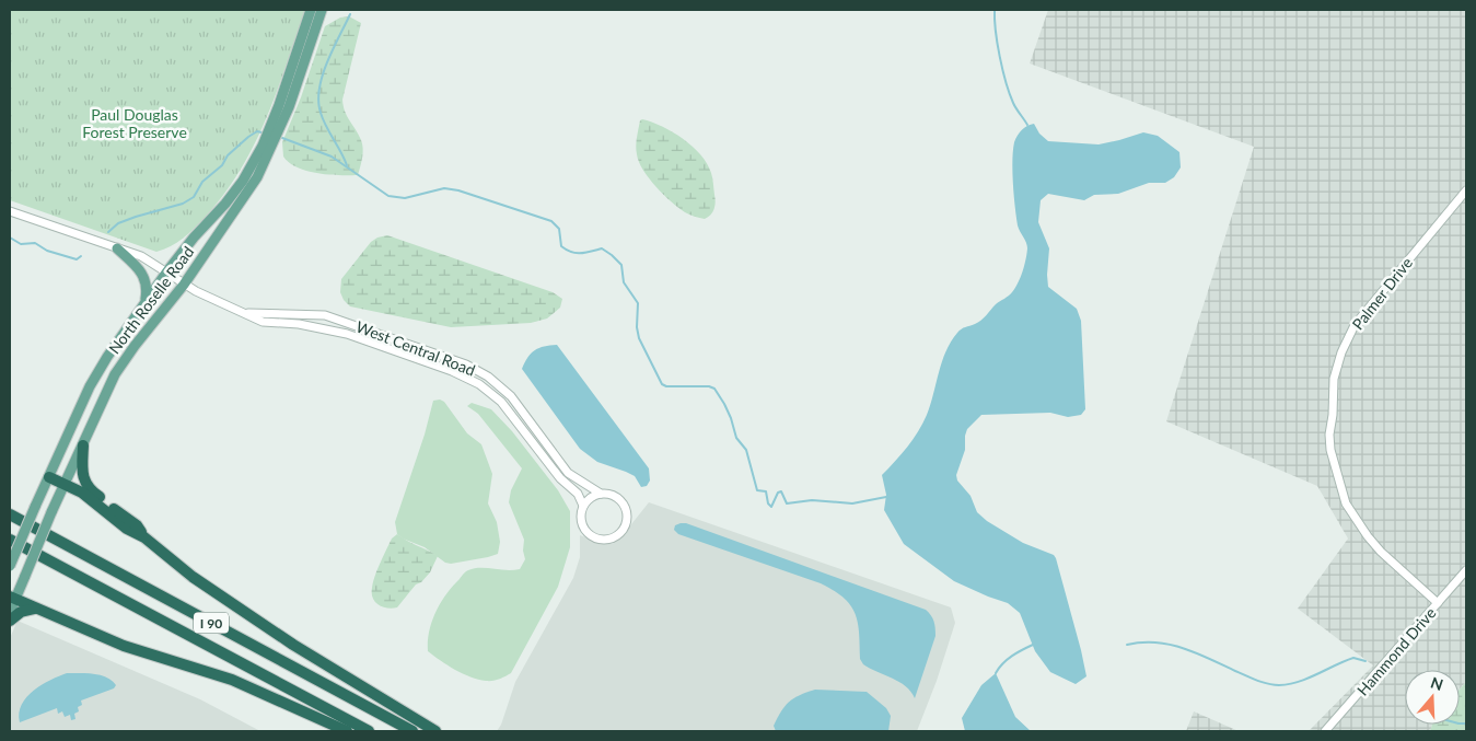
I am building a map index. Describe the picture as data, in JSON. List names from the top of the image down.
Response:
{
  "streets": {
    "highway": ["I 90"],
    "main road": ["North Roselle Road"],
    "street": ["Palmer Drive", "West Central Road", "Hammond Drive"]
  },
  "crossings": [
    ["Palmer Drive", "Hammond Drive"],
    ["North Roselle Road", "West Central Road"]
  ],
  "parks": ["Paul Douglas Forest Preserve"],
  "north": "top"
}
